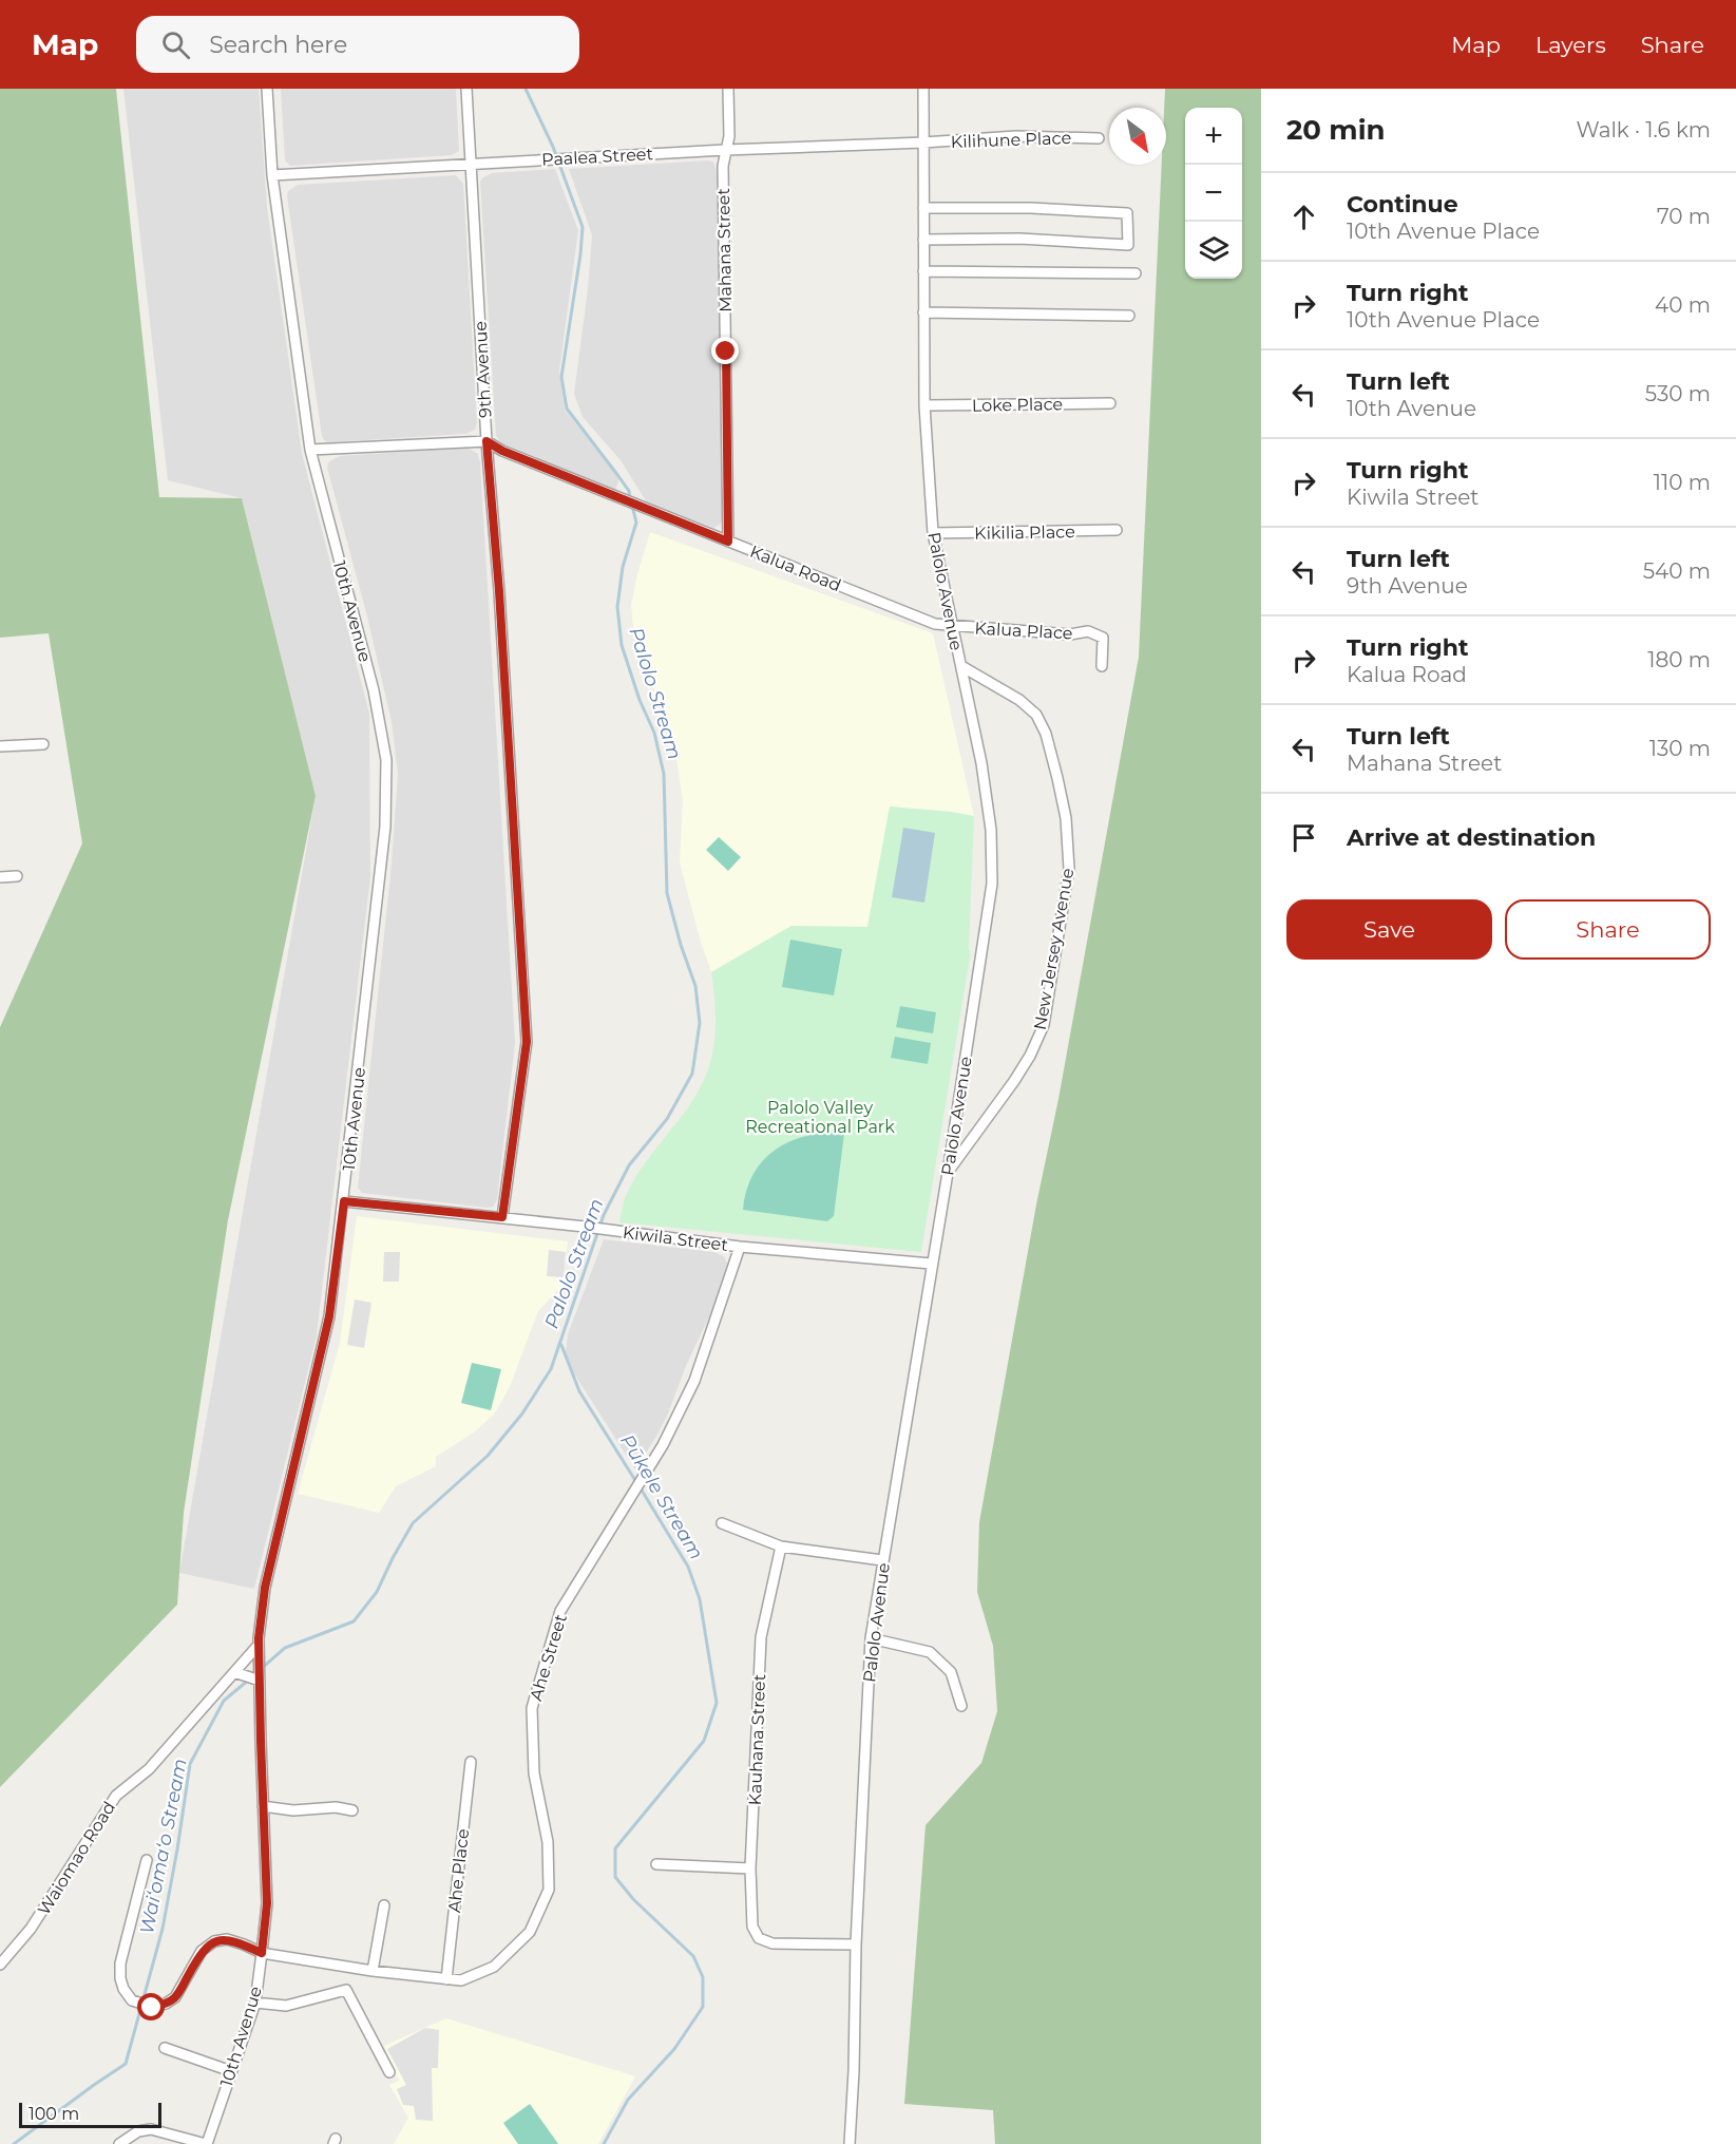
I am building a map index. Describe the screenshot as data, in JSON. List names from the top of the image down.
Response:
{
  "streets": {
    "street": [
      "Kilihune Place",
      "Paalea Street",
      "Mahana Street",
      "9th Avenue",
      "Loke Place",
      "Kikilia Place",
      "Kalua Road",
      "Palolo Avenue",
      "10th Avenue",
      "Kalua Place",
      "New Jersey Avenue",
      "Kiwila Street",
      "Ahe Street",
      "Kauhana Street",
      "Waiomao Road",
      "Ahe Place"
    ]
  },
  "crossings": [
    ["Kilihune Place", "Paalea Street"],
    ["Kilihune Place", "Palolo Avenue"],
    ["Paalea Street", "Mahana Street"],
    ["Paalea Street", "9th Avenue"],
    ["Paalea Street", "Palolo Avenue"],
    ["Paalea Street", "10th Avenue"],
    ["Mahana Street", "Kalua Road"],
    ["9th Avenue", "Kalua Road"],
    ["9th Avenue", "Kiwila Street"],
    ["Loke Place", "Palolo Avenue"],
    ["Kikilia Place", "Palolo Avenue"],
    ["Kalua Road", "Palolo Avenue"],
    ["Kalua Road", "Kalua Place"],
    ["Palolo Avenue", "Kalua Place"],
    ["Palolo Avenue", "New Jersey Avenue"],
    ["Palolo Avenue", "Kiwila Street"],
    ["Palolo Avenue", "Kauhana Street"],
    ["10th Avenue", "Kiwila Street"],
    ["10th Avenue", "Ahe Street"],
    ["10th Avenue", "Waiomao Road"],
    ["Kiwila Street", "Ahe Street"],
    ["Ahe Street", "Ahe Place"]
  ],
  "water": ["Palolo Stream", "Pūkele Stream", "Waiʻomaʻo Stream"],
  "parks": ["Palolo Valley Recreational Park"],
  "scale_bar": "100 m",
  "north": "bottom right",
  "page": {
    "header": "Map",
    "search": "Search here",
    "nav": ["Map", "Layers", "Share"],
    "heading": ["20 min", "Walk · 1.6 km"],
    "map_buttons": ["+", "−"],
    "list": [
      ["Continue", "10th Avenue Place", "70 m"],
      ["Turn right", "10th Avenue Place", "40 m"],
      ["Turn left", "10th Avenue", "530 m"],
      ["Turn right", "Kiwila Street", "110 m"],
      ["Turn left", "9th Avenue", "540 m"],
      ["Turn right", "Kalua Road", "180 m"],
      ["Turn left", "Mahana Street", "130 m"],
      "Arrive at destination"
    ],
    "buttons": ["Save", "Share"],
    "scale": "100 m"
  }
}
